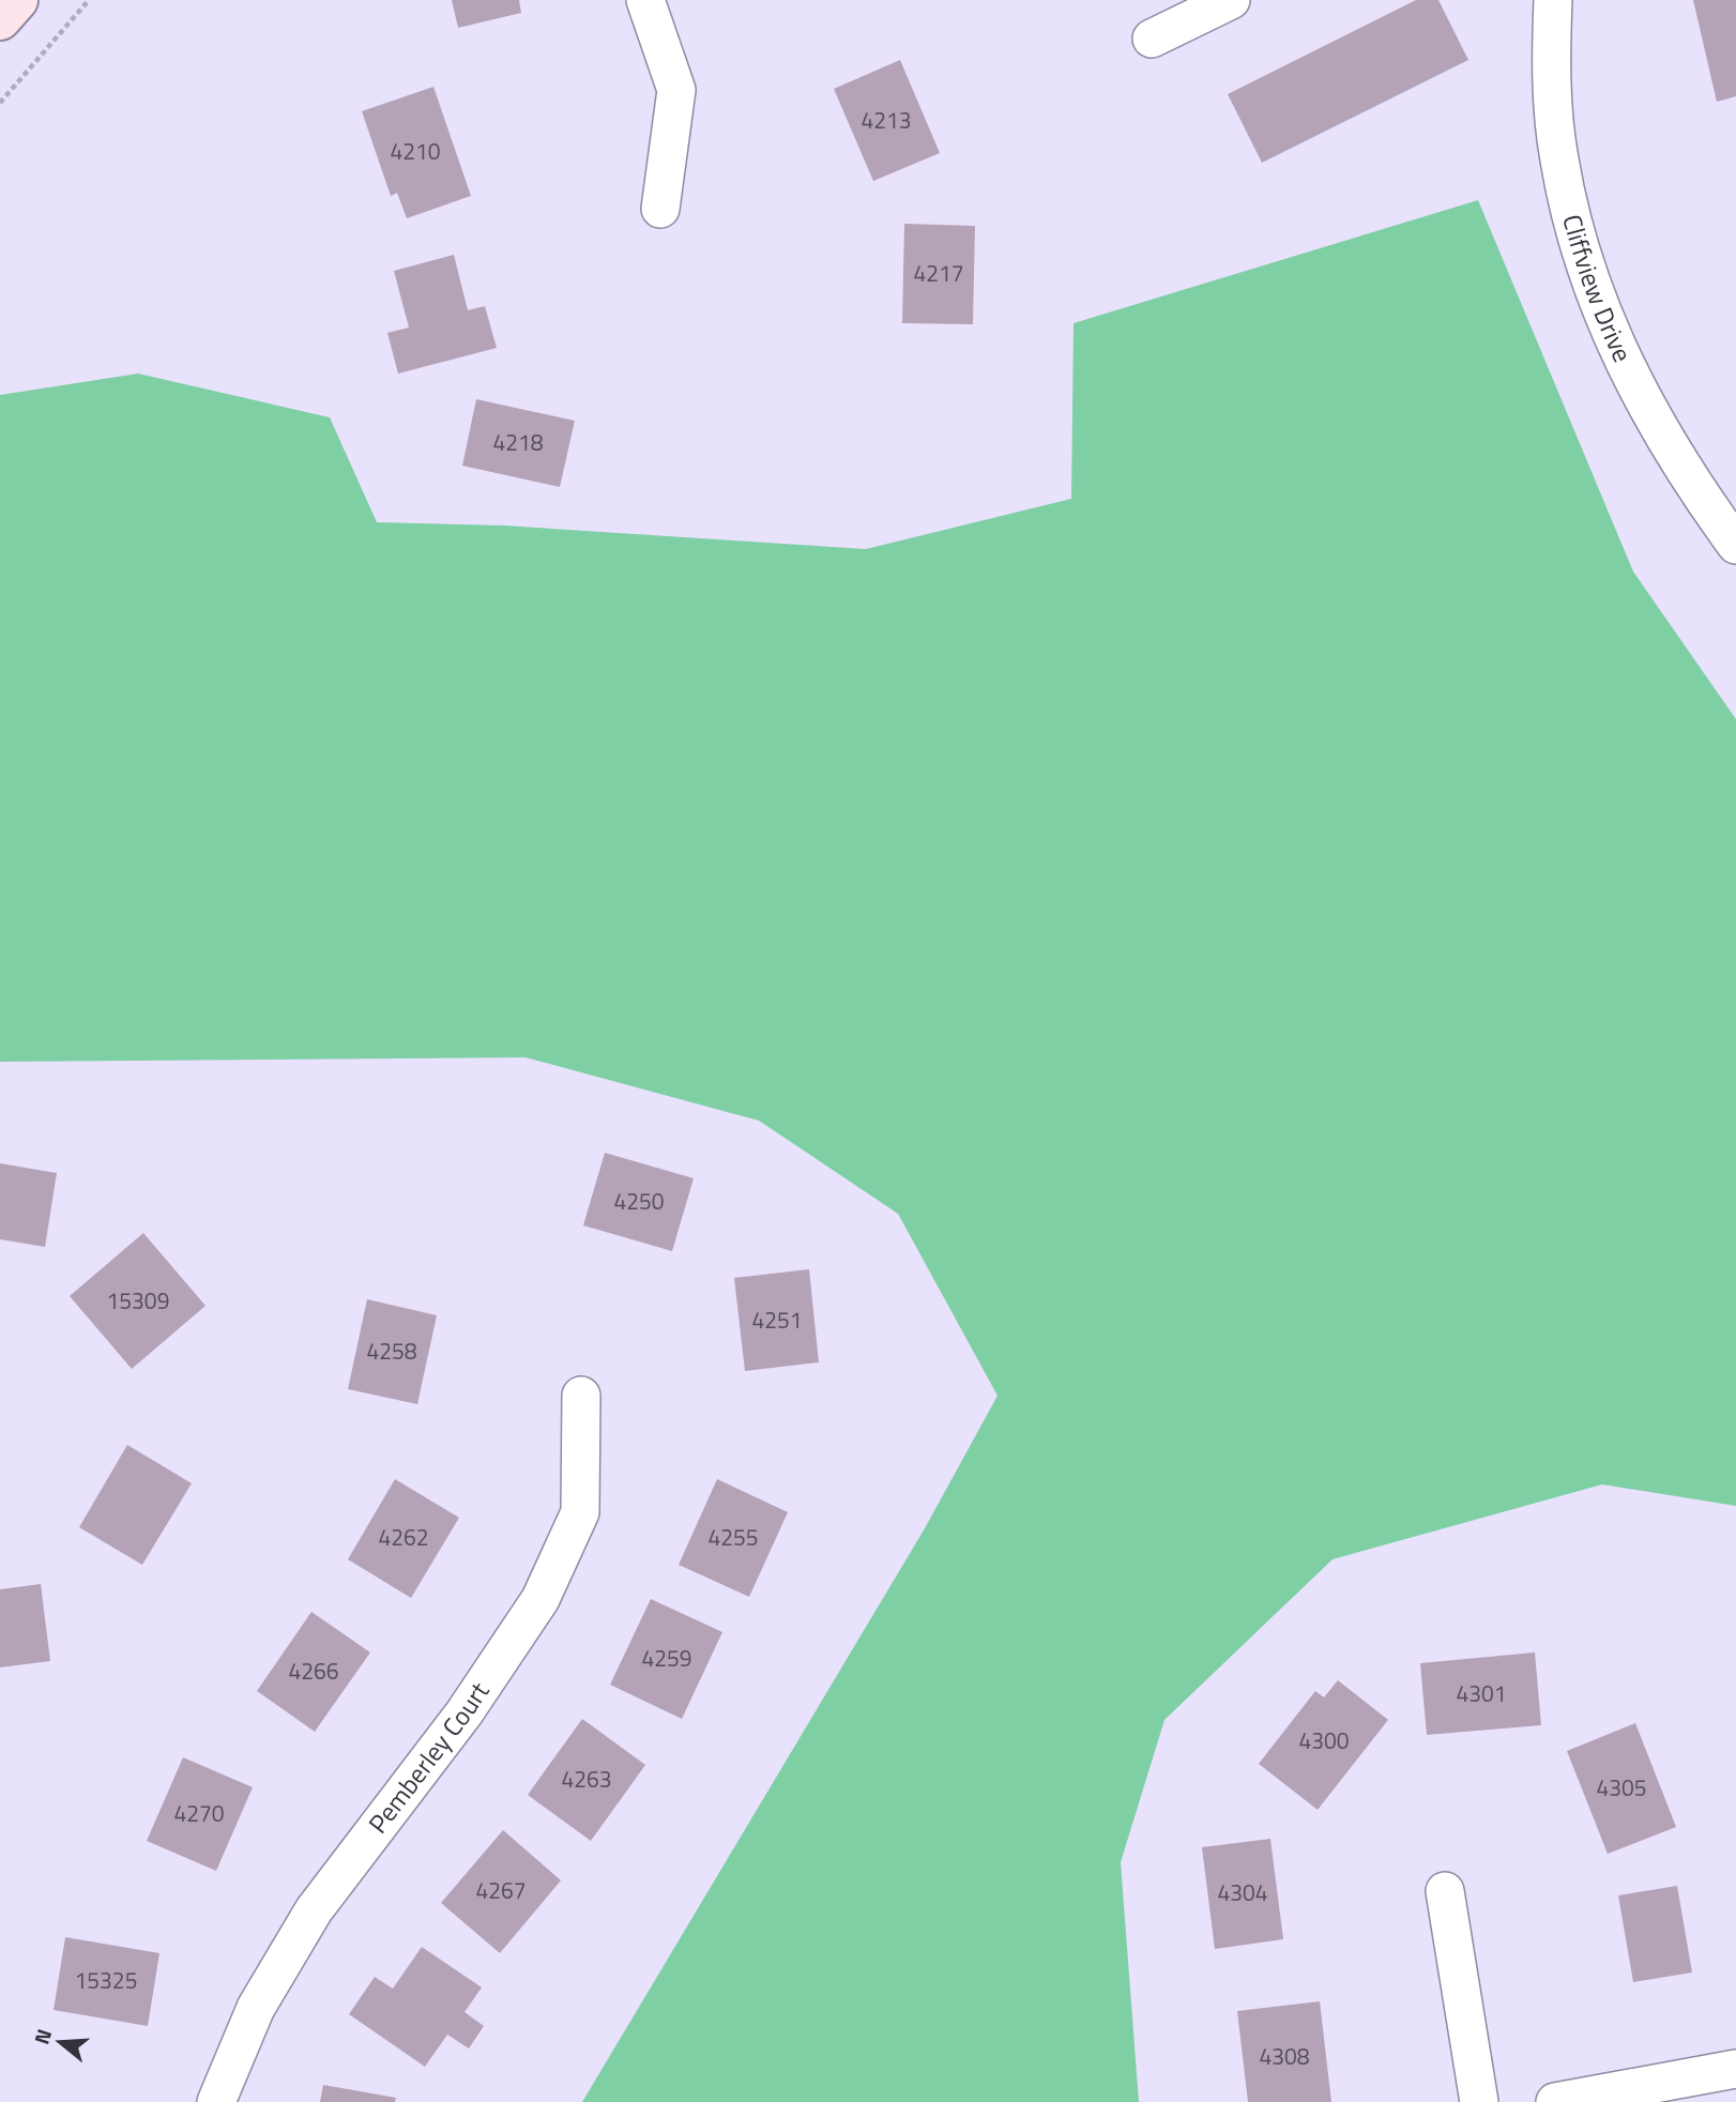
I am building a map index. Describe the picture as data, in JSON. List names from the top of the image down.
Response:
{
  "streets": {
    "street": ["Cliffview Drive", "Pemberley Court"]
  },
  "house_numbers": [
    "4213",
    "4210",
    "4217",
    "4218",
    "4250",
    "15309",
    "4251",
    "4258",
    "4262",
    "4255",
    "4259",
    "4266",
    "4301",
    "4300",
    "4263",
    "4305",
    "4270",
    "4267",
    "4304",
    "15325",
    "4308"
  ],
  "north": "left"
}
